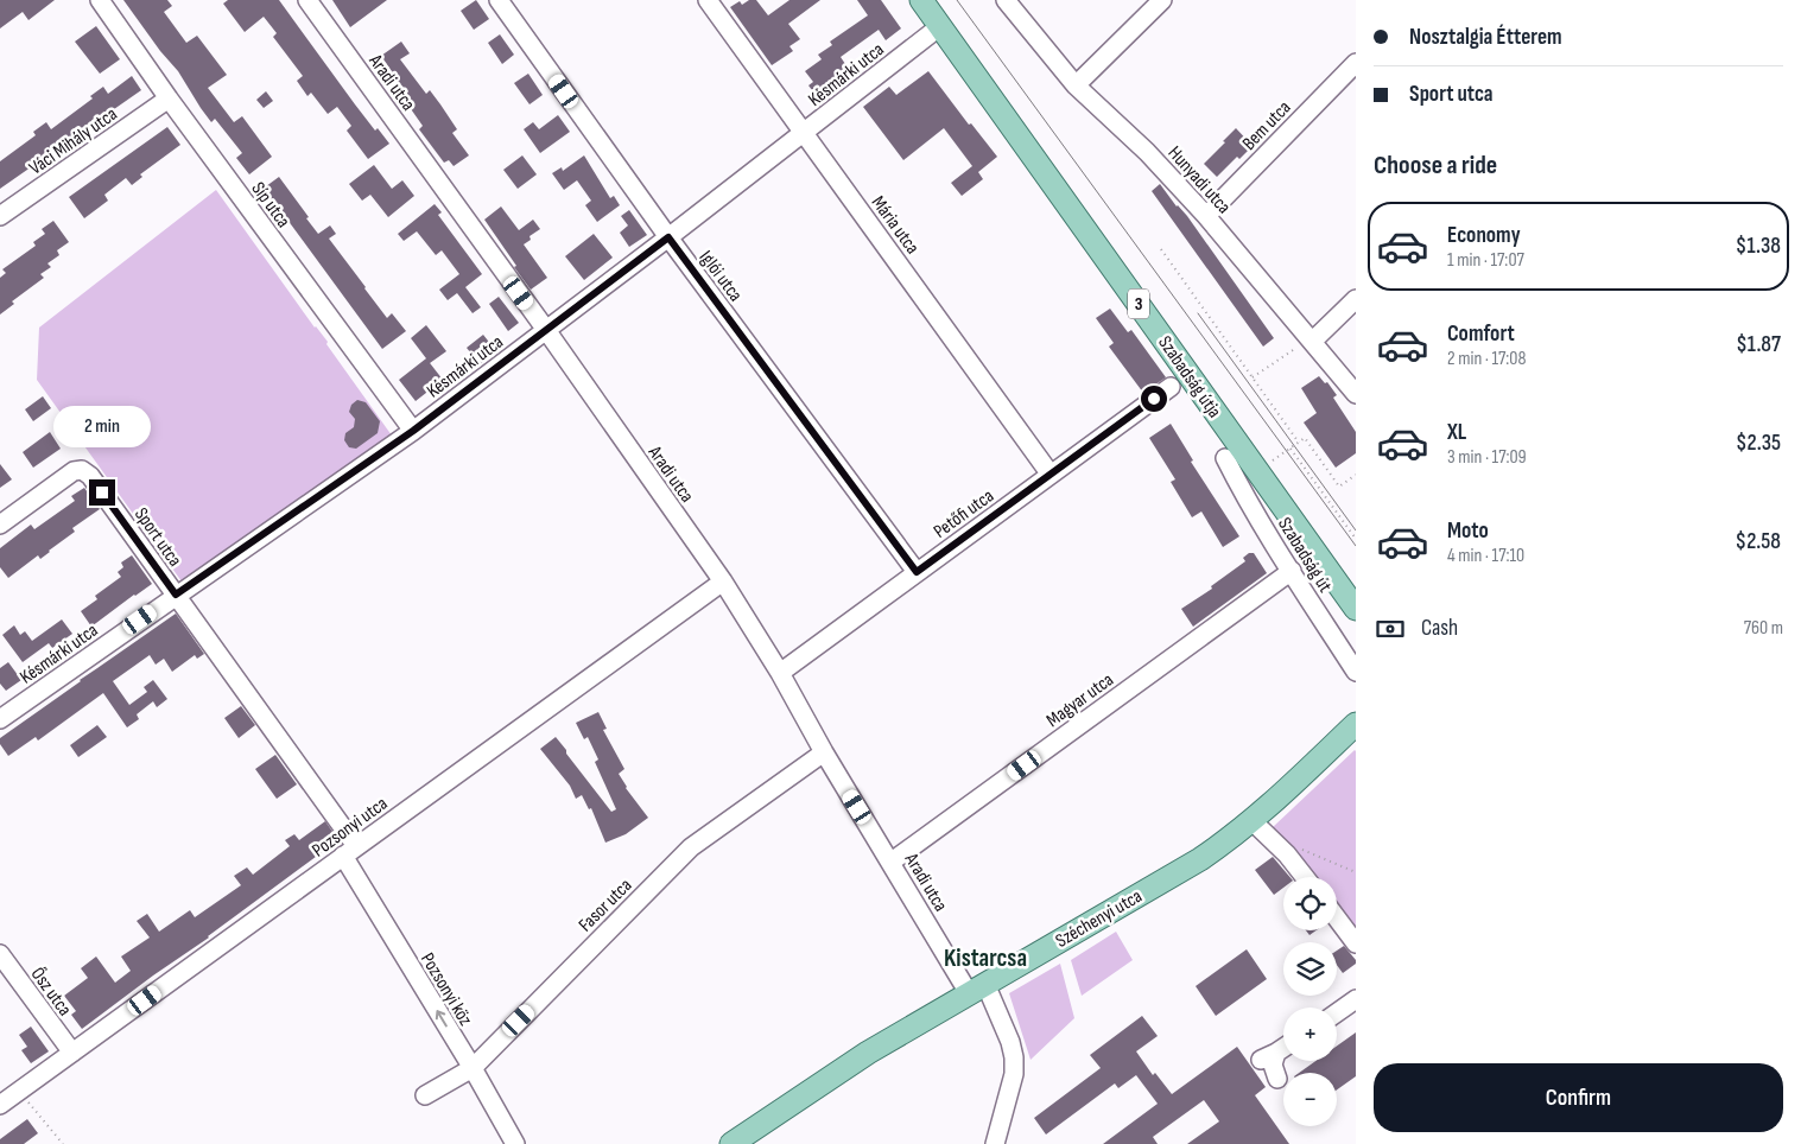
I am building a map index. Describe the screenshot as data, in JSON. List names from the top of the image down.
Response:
{
  "streets": {
    "main road": ["3", "Szabadság útja", "Széchenyi utca"],
    "street": [
      "Késmárki utca",
      "Aradi utca",
      "Bem utca",
      "Váci Mihály utca",
      "Hunyadi utca",
      "Síp utca",
      "Mária utca",
      "Iglói utca",
      "Petőfi utca",
      "Sport utca",
      "Szabadság út",
      "Magyar utca",
      "Pozsonyi utca",
      "Fasor utca",
      "Pozsonyi köz",
      "Ősz utca"
    ]
  },
  "crossings": [
    ["Késmárki utca", "Aradi utca"],
    ["Késmárki utca", "Síp utca"],
    ["Késmárki utca", "Mária utca"],
    ["Késmárki utca", "Iglói utca"],
    ["Késmárki utca", "Szabadság útja"],
    ["Késmárki utca", "Sport utca"],
    ["Késmárki utca", "Pozsonyi köz"],
    ["Aradi utca", "Petőfi utca"],
    ["Aradi utca", "Magyar utca"],
    ["Aradi utca", "Pozsonyi utca"],
    ["Aradi utca", "Fasor utca"],
    ["Aradi utca", "Széchenyi utca"],
    ["Bem utca", "Hunyadi utca"],
    ["Váci Mihály utca", "Síp utca"],
    ["Mária utca", "Petőfi utca"],
    ["Iglói utca", "Petőfi utca"],
    ["Sport utca", "Pozsonyi köz"],
    ["Szabadság út", "Magyar utca"],
    ["Pozsonyi utca", "Pozsonyi köz"],
    ["Pozsonyi utca", "Ősz utca"],
    ["Fasor utca", "Pozsonyi köz"]
  ],
  "one_way": ["Pozsonyi köz"],
  "districts": ["Kistarcsa"],
  "page": {
    "banner": ["Nosztalgia Étterem", "Sport utca"],
    "heading": "Choose a ride",
    "list": [
      {
        "name": "Economy",
        "note": "1 min · 17:07",
        "value": "$1.38"
      },
      {
        "name": "Comfort",
        "note": "2 min · 17:08",
        "value": "$1.87"
      },
      {
        "name": "XL",
        "note": "3 min · 17:09",
        "value": "$2.35"
      },
      {
        "name": "Moto",
        "note": "4 min · 17:10",
        "value": "$2.58"
      }
    ],
    "bubble": "2 min",
    "pay": ["Cash", "760 m"],
    "map_buttons": ["+", "−"],
    "buttons": "Confirm"
  }
}
